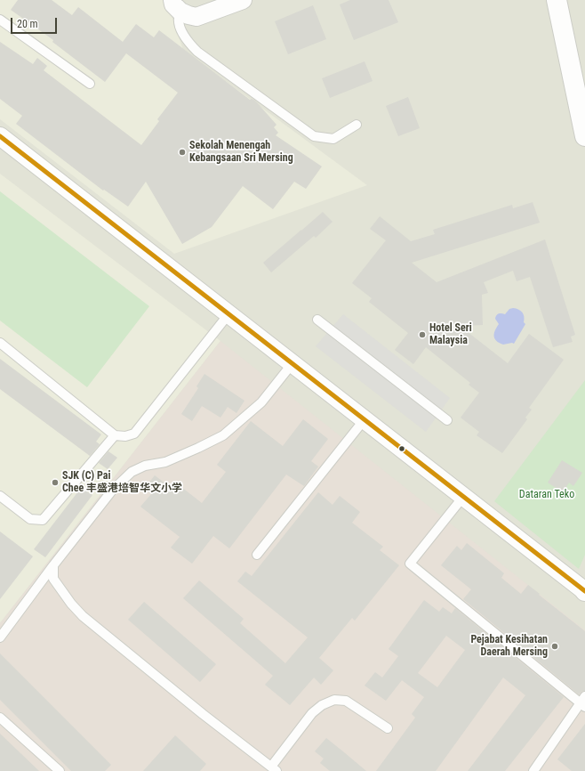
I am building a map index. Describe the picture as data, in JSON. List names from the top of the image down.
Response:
{
  "parks": ["Dataran Teko"],
  "places": [
    "Sekolah Menengah Kebangsaan Sri Mersing",
    "Hotel Seri Malaysia",
    "SJK (C) Pai Chee 丰盛港培智华文小学",
    "Pejabat Kesihatan Daerah Mersing"
  ],
  "scale_bar": "20 m"
}
